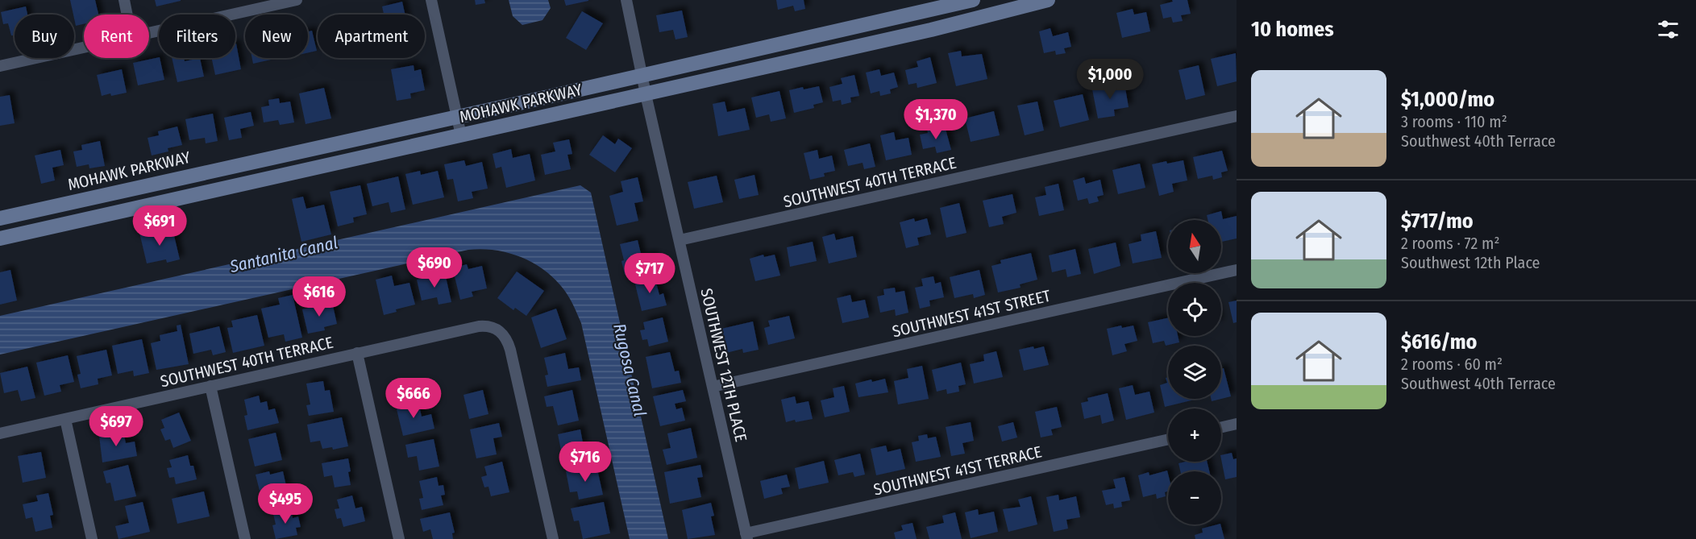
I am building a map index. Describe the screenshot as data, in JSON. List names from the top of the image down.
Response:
{
  "streets": {
    "street": [
      "MOHAWK PARKWAY",
      "SOUTHWEST 40TH TERRACE",
      "SOUTHWEST 41ST STREET",
      "SOUTHWEST 12TH PLACE",
      "SOUTHWEST 41ST TERRACE"
    ]
  },
  "crossings": [
    ["MOHAWK PARKWAY", "SOUTHWEST 12TH PLACE"],
    ["SOUTHWEST 40TH TERRACE", "SOUTHWEST 12TH PLACE"],
    ["SOUTHWEST 41ST STREET", "SOUTHWEST 12TH PLACE"],
    ["SOUTHWEST 12TH PLACE", "SOUTHWEST 41ST TERRACE"]
  ],
  "water": ["Santanita Canal", "Rugosa Canal"],
  "north": "top",
  "page": {
    "heading": "10 homes",
    "chip": [
      "Buy",
      "Rent",
      "Filters",
      "New",
      "Apartment"
    ],
    "list": [
      {
        "name": "$1,000/mo",
        "note": "3 rooms · 110 m² · Southwest 40th Terrace"
      },
      {
        "name": "$717/mo",
        "note": "2 rooms · 72 m² · Southwest 12th Place"
      },
      {
        "name": "$616/mo",
        "note": "2 rooms · 60 m² · Southwest 40th Terrace"
      }
    ],
    "price": [
      "$1,000",
      "$1,370",
      "$691",
      "$690",
      "$717",
      "$616",
      "$666",
      "$697",
      "$716",
      "$495"
    ],
    "map_buttons": ["+", "−"]
  }
}
